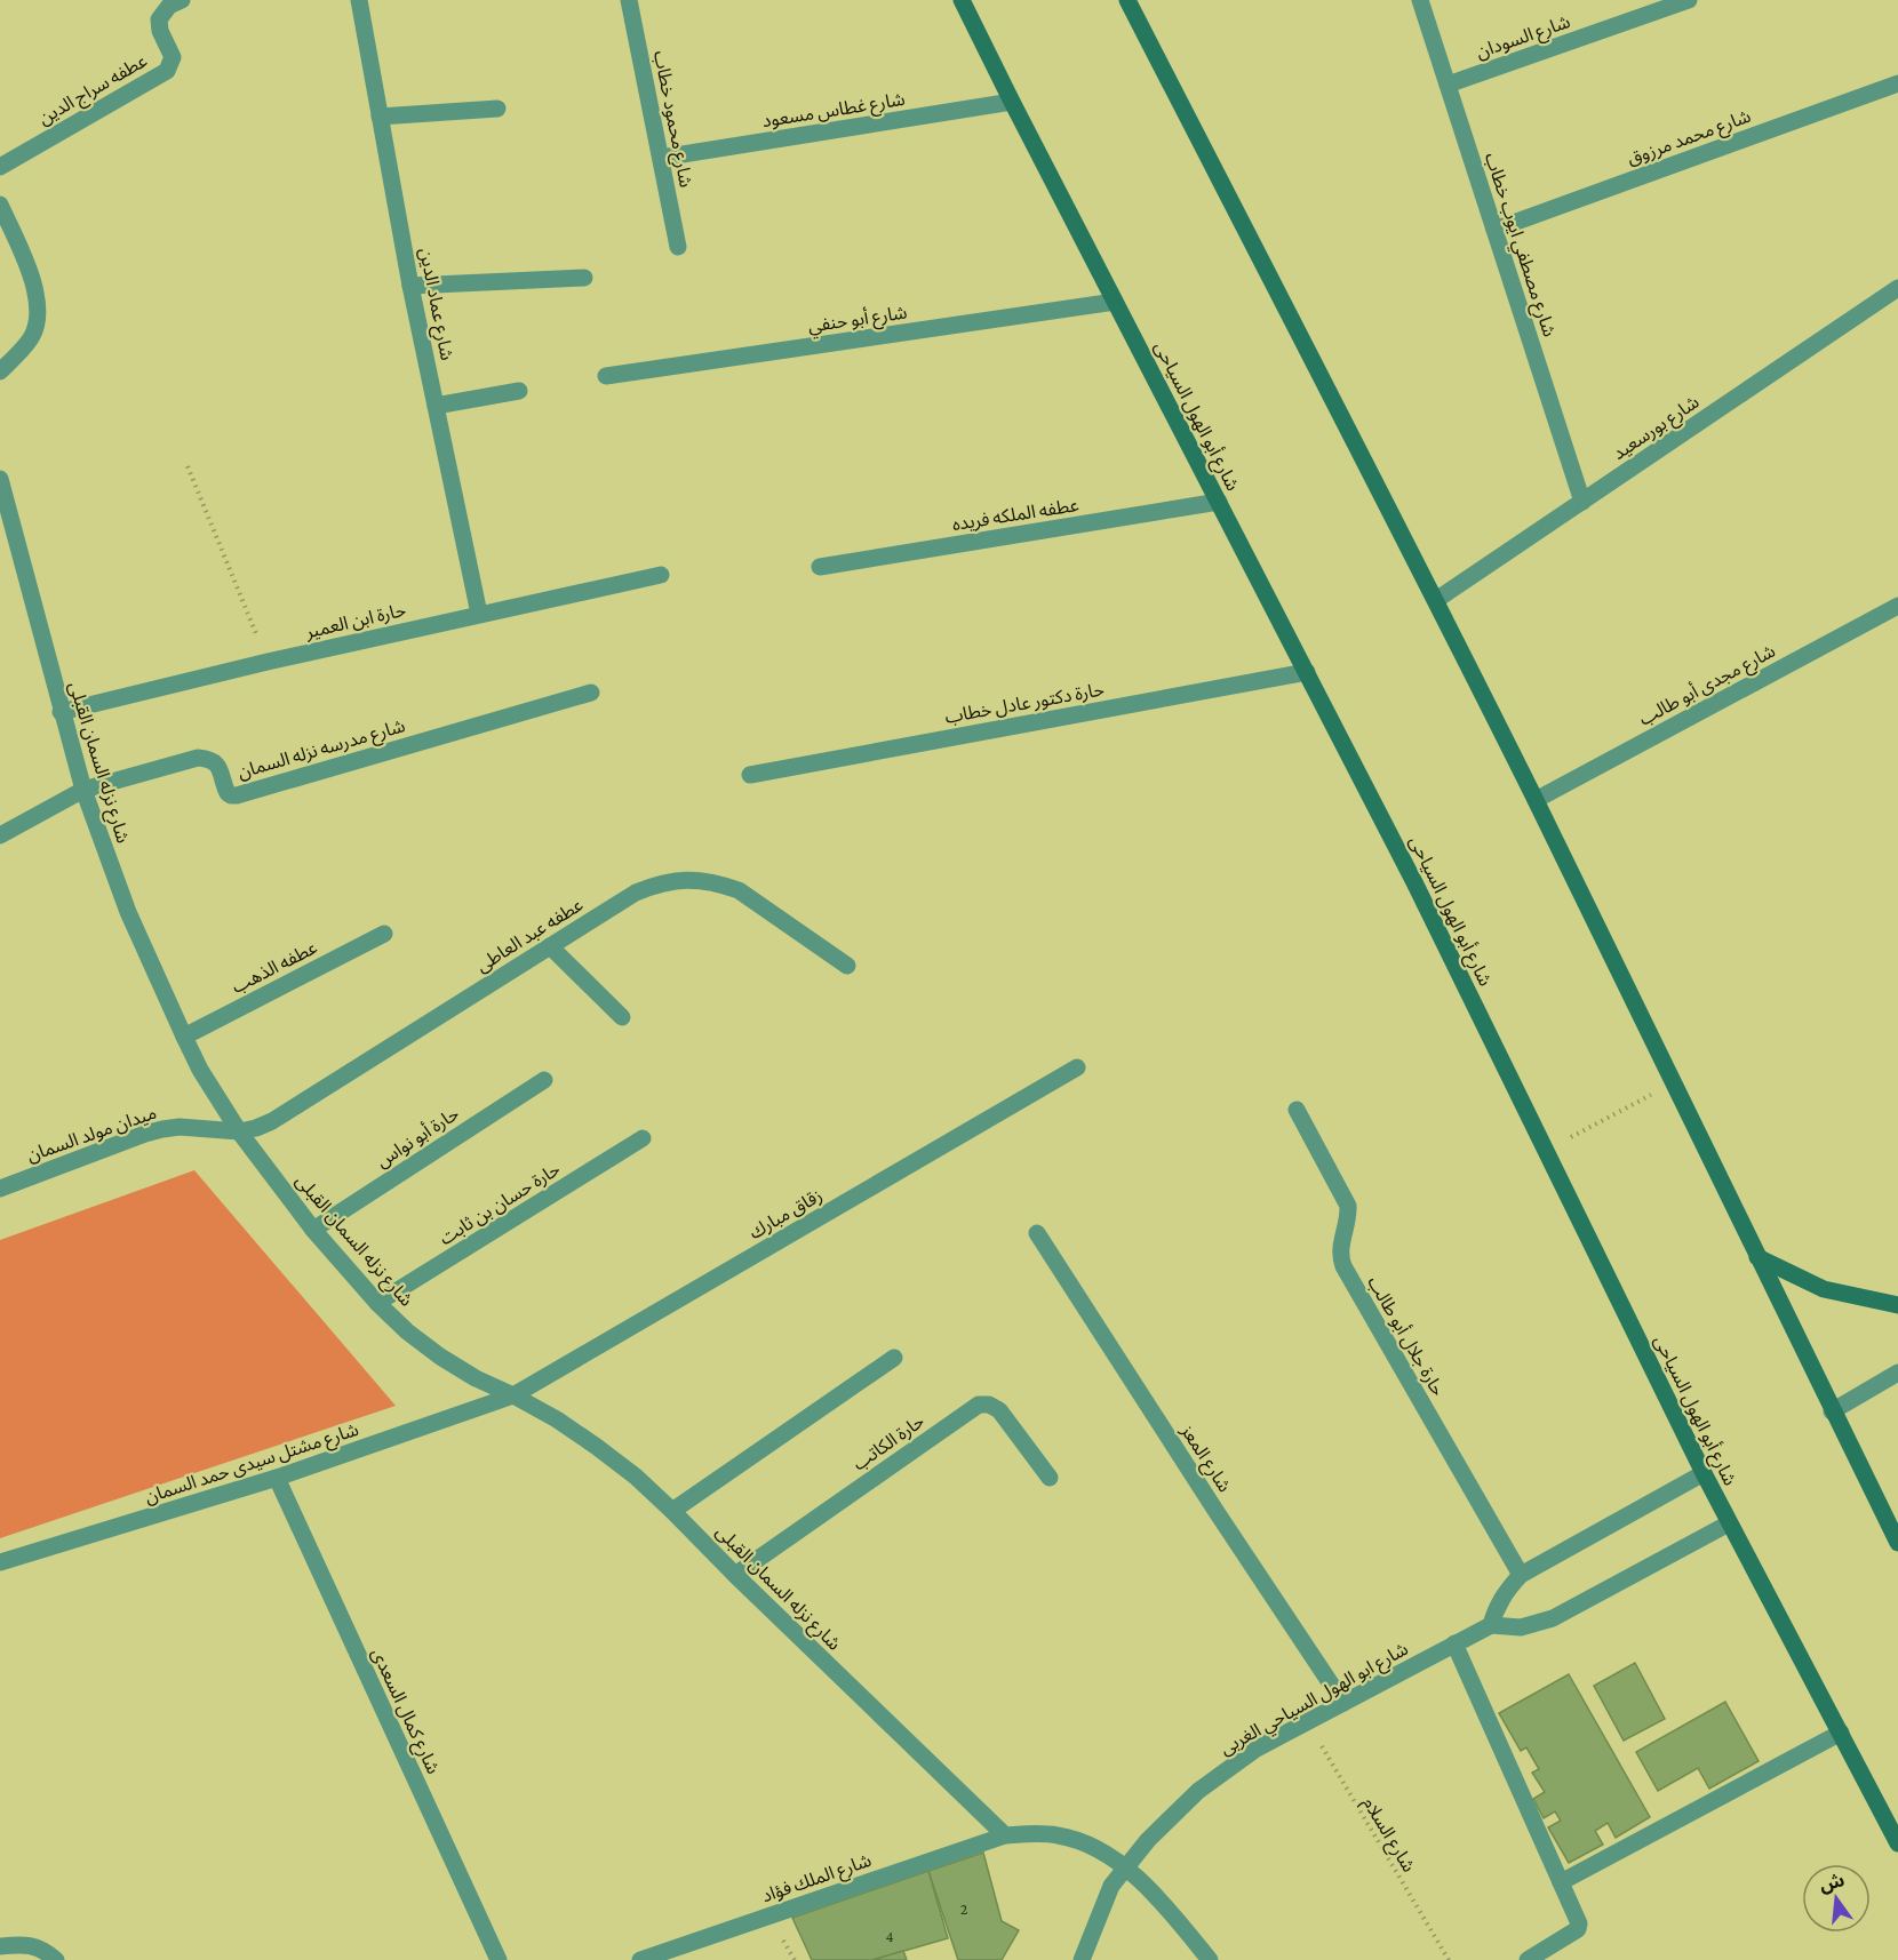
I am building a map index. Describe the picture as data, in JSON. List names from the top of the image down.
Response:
{
  "streets": {
    "main road": ["شارع أبو الهول السياحى"],
    "street": [
      "شارع السودان",
      "عطفه سراج الدين",
      "شارع غطاس مسعود",
      "شارع محمود خطاب",
      "شارع محمد مرزوق",
      "شارع مصطفي ايوب خطاب",
      "شارع عماد الدين",
      "شارع أبو حنفي",
      "شارع بورسعيد",
      "عطفه الملكه فريده",
      "حارة ابن العمير",
      "شارع مجدى أبو طالب",
      "حارة دكتور عادل خطاب",
      "شارع مدرسه نزله السمان",
      "شارع نزله السمان القبلى",
      "عطفه عبد العاطى",
      "عطفه الذهب",
      "ميدان مولد السمان",
      "حارة أبو نواس",
      "حارة حسان بن ثابت",
      "زقاق مبارك",
      "حارة جلال أبو طالب",
      "حارة الكاتب",
      "شارع المعز",
      "شارع مشتل سيدى حمد السمان",
      "شارع ابو الهول السياحي الغربى",
      "شارع كمال السعدى",
      "شارع الملك فؤاد"
    ],
    "path": ["شارع السلام"]
  },
  "crossings": [
    ["شارع السودان", "شارع مصطفي ايوب خطاب"],
    ["شارع غطاس مسعود", "شارع محمود خطاب"],
    ["شارع غطاس مسعود", "شارع أبو الهول السياحى"],
    ["شارع محمد مرزوق", "شارع مصطفي ايوب خطاب"],
    ["شارع مصطفي ايوب خطاب", "شارع بورسعيد"],
    ["شارع عماد الدين", "حارة ابن العمير"],
    ["شارع أبو حنفي", "شارع أبو الهول السياحى"],
    ["شارع أبو الهول السياحى", "عطفه الملكه فريده"],
    ["شارع أبو الهول السياحى", "حارة دكتور عادل خطاب"],
    ["شارع أبو الهول السياحى", "شارع ابو الهول السياحي الغربى"],
    ["حارة ابن العمير", "شارع نزله السمان القبلى"],
    ["شارع مدرسه نزله السمان", "شارع نزله السمان القبلى"],
    ["شارع نزله السمان القبلى", "عطفه عبد العاطى"],
    ["شارع نزله السمان القبلى", "عطفه الذهب"],
    ["شارع نزله السمان القبلى", "ميدان مولد السمان"],
    ["شارع نزله السمان القبلى", "حارة أبو نواس"],
    ["شارع نزله السمان القبلى", "حارة حسان بن ثابت"],
    ["شارع نزله السمان القبلى", "زقاق مبارك"],
    ["شارع نزله السمان القبلى", "حارة الكاتب"],
    ["شارع نزله السمان القبلى", "شارع مشتل سيدى حمد السمان"],
    ["شارع نزله السمان القبلى", "شارع الملك فؤاد"],
    ["عطفه عبد العاطى", "ميدان مولد السمان"],
    ["زقاق مبارك", "شارع مشتل سيدى حمد السمان"],
    ["شارع المعز", "شارع ابو الهول السياحي الغربى"],
    ["شارع مشتل سيدى حمد السمان", "شارع كمال السعدى"],
    ["شارع ابو الهول السياحي الغربى", "شارع السلام"]
  ],
  "house_numbers": ["2", "4"],
  "north": "top"
}
